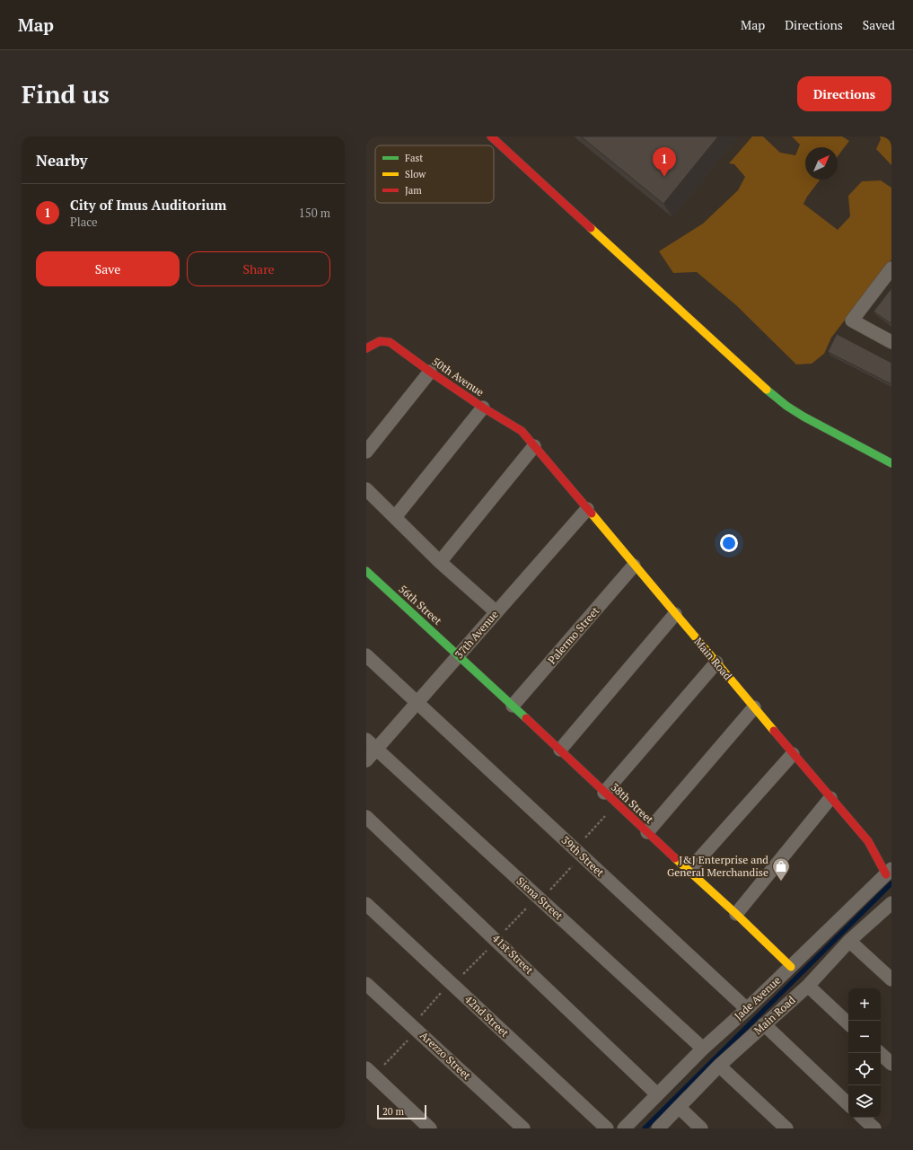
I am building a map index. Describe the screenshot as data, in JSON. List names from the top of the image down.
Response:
{
  "streets": {
    "street": [
      "50th Avenue",
      "56th Street",
      "37th Avenue",
      "Palermo Street",
      "Main Road",
      "38th Street",
      "39th Street",
      "Siena Street",
      "41st Street",
      "Jade Avenue",
      "42nd Street",
      "Arezzo Street"
    ]
  },
  "crossings": [
    ["50th Avenue", "Main Road"],
    ["56th Street", "37th Avenue"],
    ["56th Street", "38th Street"],
    ["37th Avenue", "Main Road"],
    ["37th Avenue", "38th Street"],
    ["37th Avenue", "39th Street"],
    ["37th Avenue", "Siena Street"],
    ["Palermo Street", "Main Road"],
    ["Palermo Street", "38th Street"],
    ["Main Road", "Jade Avenue"],
    ["38th Street", "Jade Avenue"],
    ["39th Street", "Jade Avenue"],
    ["Siena Street", "Jade Avenue"],
    ["41st Street", "Jade Avenue"]
  ],
  "places": {
    "shop": ["J&J Enterprise and General Merchandise"]
  },
  "legend": ["Fast", "Slow", "Jam"],
  "scale_bar": "20 m",
  "north": "top right",
  "page": {
    "header": "Map",
    "nav": ["Map", "Directions", "Saved"],
    "buttons": [
      "Directions",
      ["Save", "Share"]
    ],
    "title": "Find us",
    "heading": "Nearby",
    "pins": "1",
    "list": [
      {
        "mark": "1",
        "name": "City of Imus Auditorium",
        "note": "Place",
        "value": "150 m"
      }
    ],
    "map_buttons": ["+", "−"],
    "scale": "20 m"
  }
}
